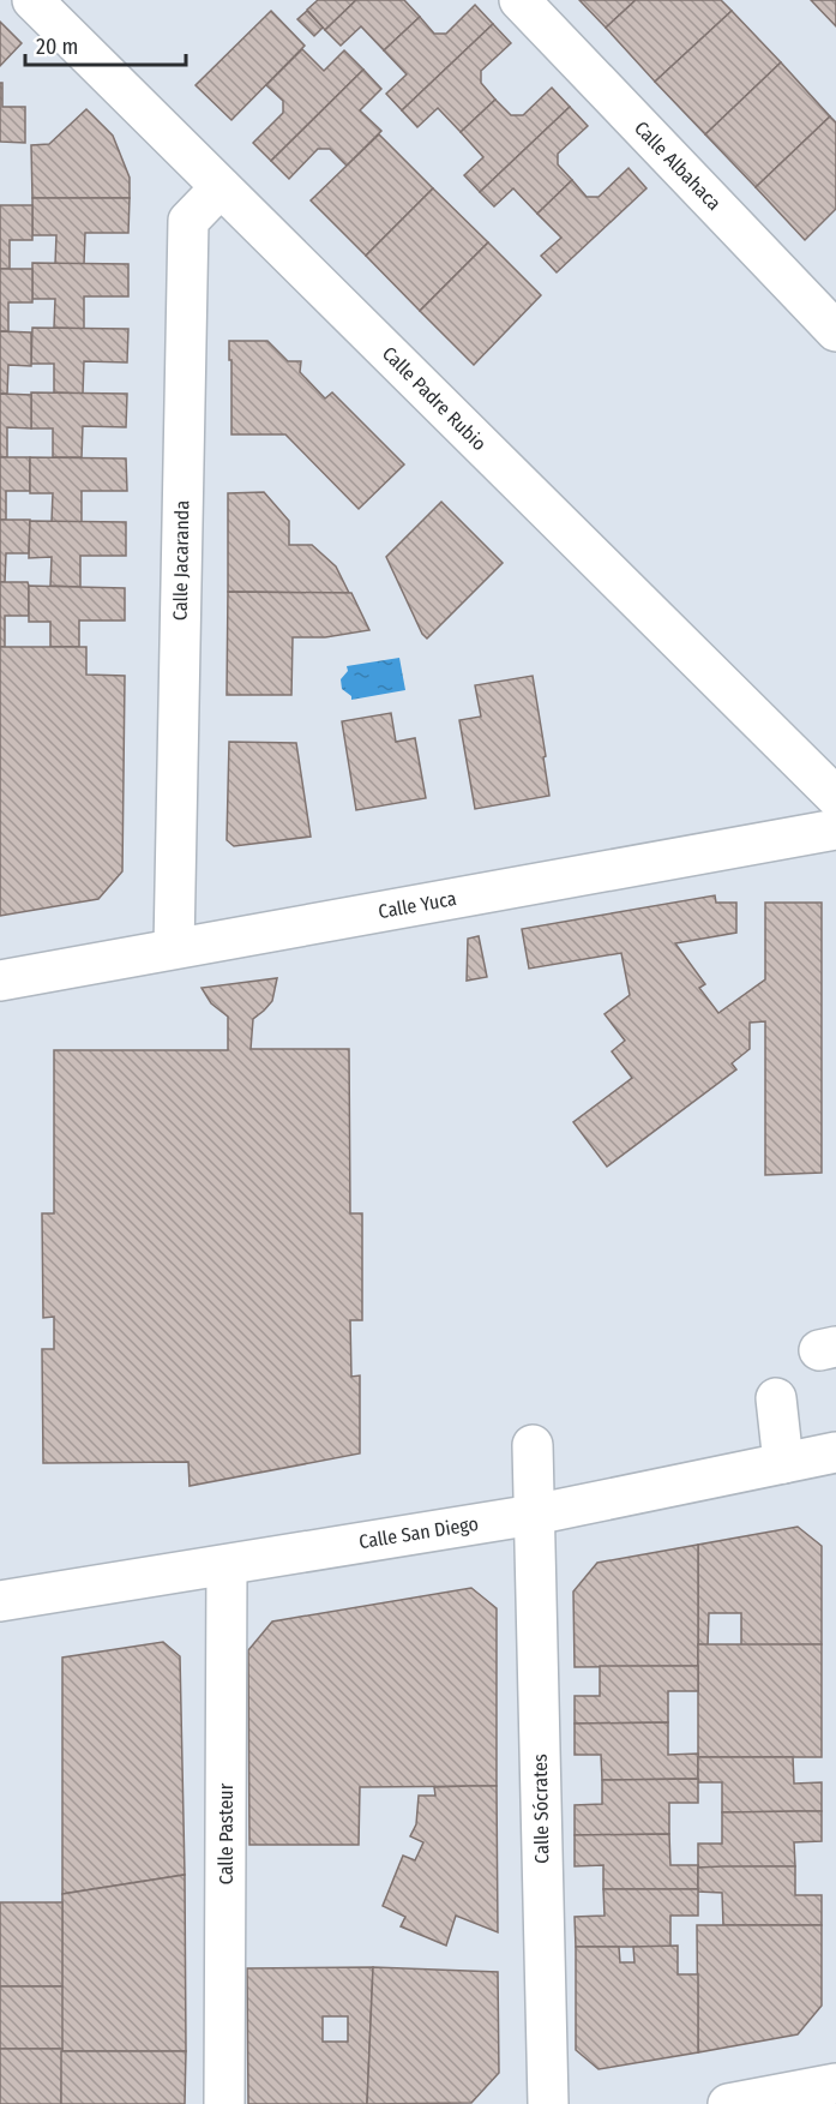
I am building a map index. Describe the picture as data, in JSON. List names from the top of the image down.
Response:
{
  "streets": {
    "street": [
      "Calle Albahaca",
      "Calle Padre Rubio",
      "Calle Jacaranda",
      "Calle Yuca",
      "Calle San Diego",
      "Calle Sócrates",
      "Calle Pasteur"
    ]
  },
  "crossings": [
    ["Calle Padre Rubio", "Calle Jacaranda"],
    ["Calle Jacaranda", "Calle Yuca"],
    ["Calle San Diego", "Calle Sócrates"],
    ["Calle San Diego", "Calle Pasteur"]
  ],
  "scale_bar": "20 m"
}
